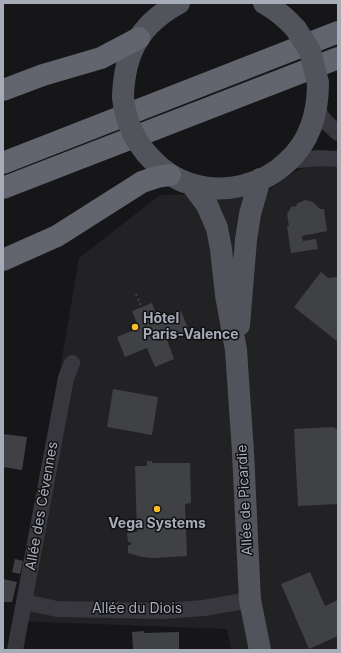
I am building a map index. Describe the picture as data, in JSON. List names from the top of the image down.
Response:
{
  "streets": {
    "main road": ["Allée de Picardie"],
    "street": ["Allée des Cévennes", "Allée du Diois"]
  },
  "crossings": [
    ["Allée de Picardie", "Allée du Diois"],
    ["Allée des Cévennes", "Allée du Diois"]
  ],
  "places": ["Hôtel Paris-Valence", "Vega Systems"]
}
